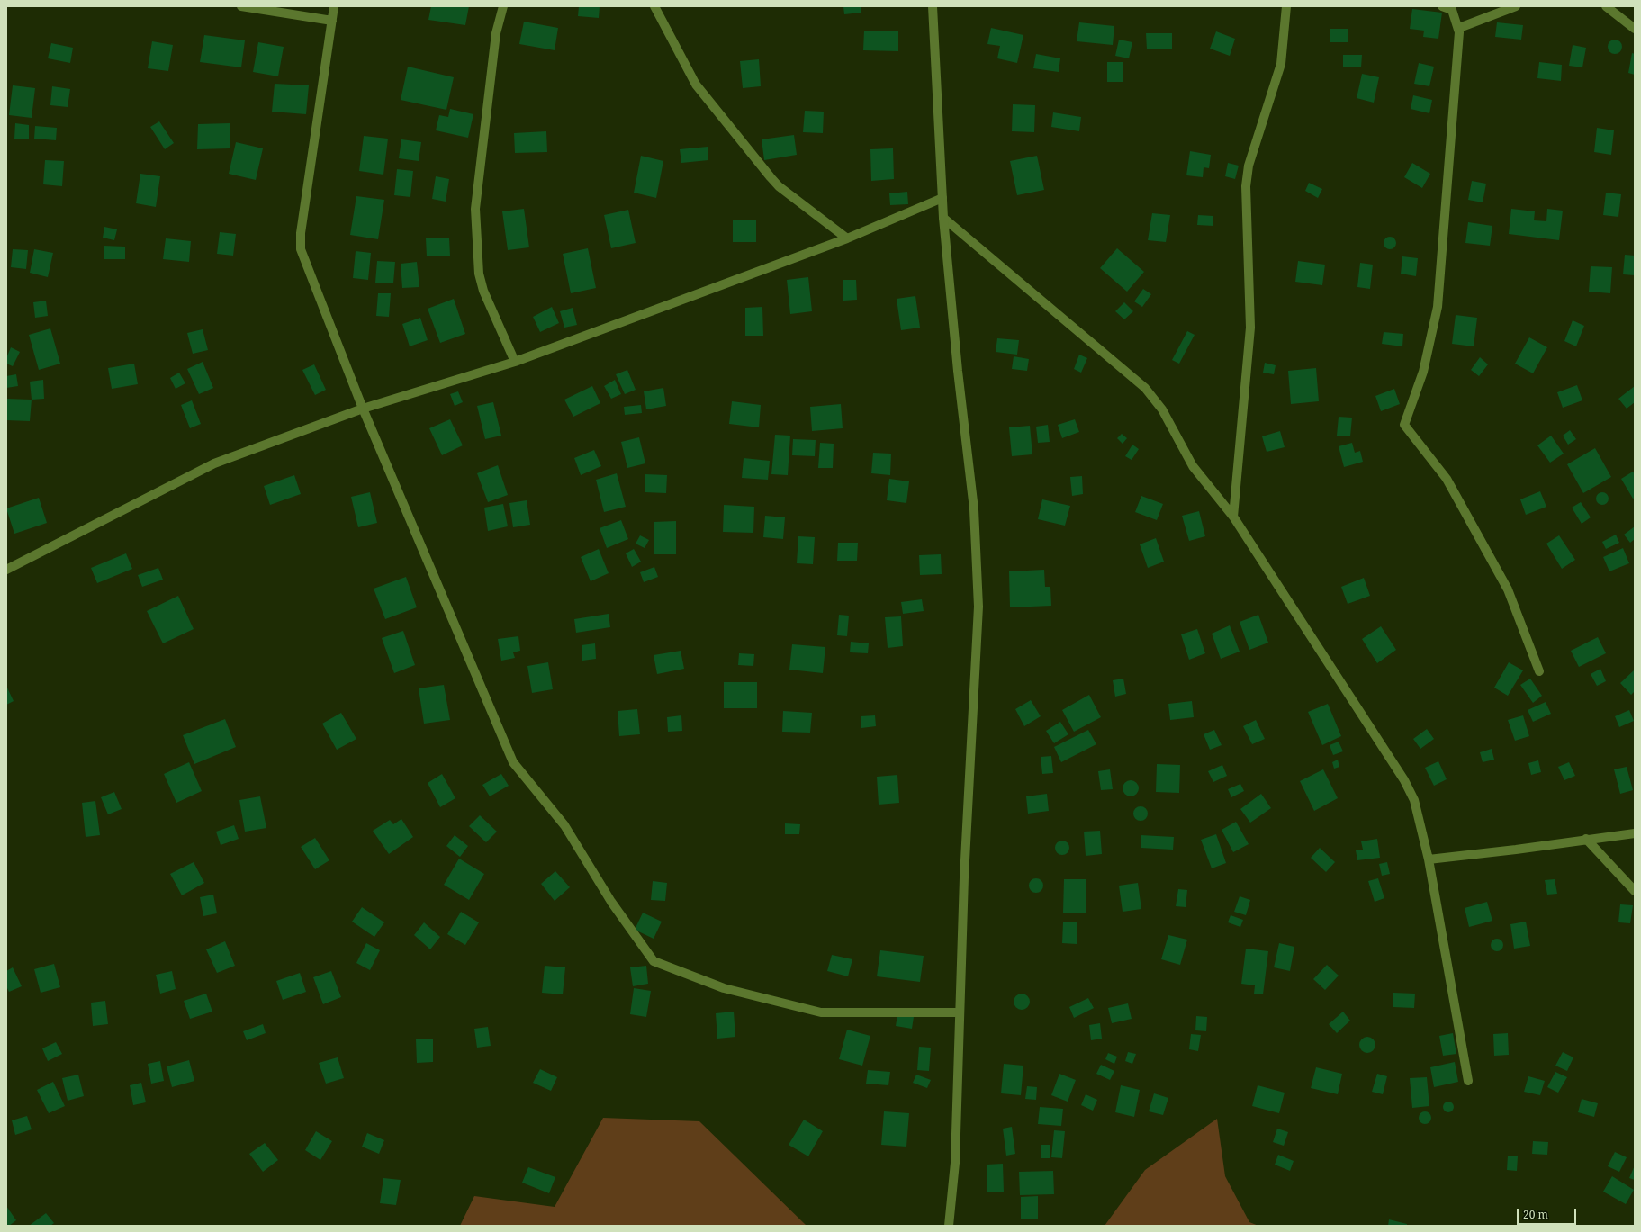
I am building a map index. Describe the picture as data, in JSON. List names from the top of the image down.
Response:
{
  "scale_bar": "20 m"
}
